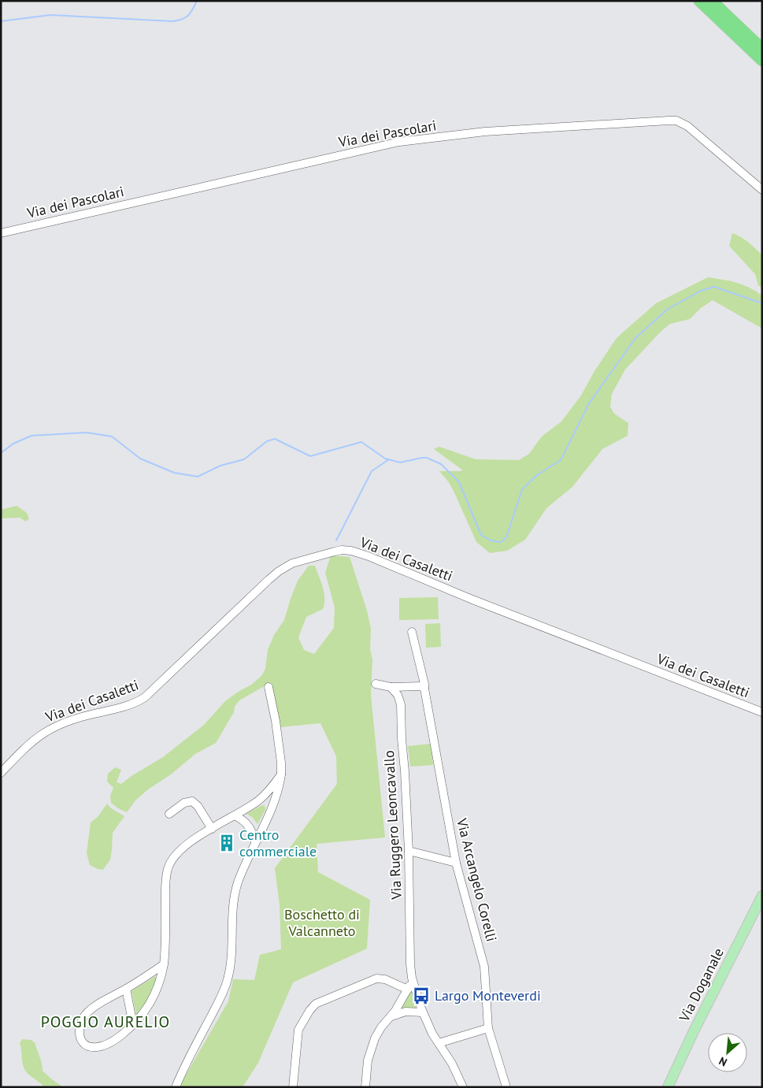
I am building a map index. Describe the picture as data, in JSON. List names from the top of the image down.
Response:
{
  "streets": {
    "main road": ["Via Doganale"],
    "street": [
      "Via dei Pascolari",
      "Via dei Casaletti",
      "Via Ruggero Leoncavallo",
      "Via Arcangelo Corelli"
    ]
  },
  "districts": ["POGGIO AURELIO"],
  "parks": ["Boschetto di Valcanneto"],
  "places": {
    "building": ["Centro commerciale"],
    "bus stop": ["Largo Monteverdi"]
  },
  "north": "bottom left"
}
